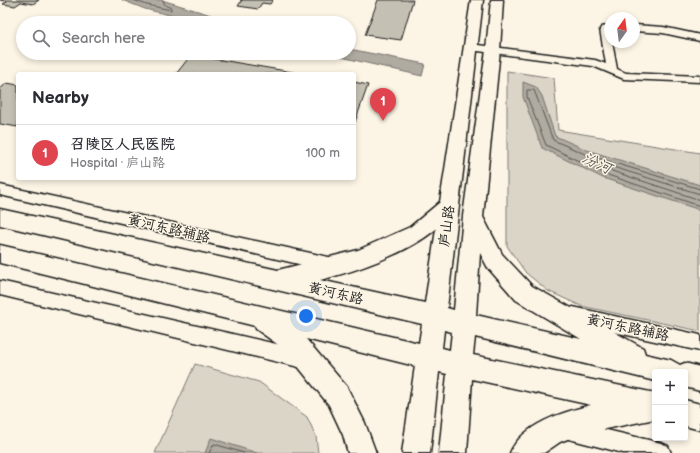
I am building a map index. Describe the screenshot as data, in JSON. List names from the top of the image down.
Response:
{
  "streets": {
    "main road": ["庐山路", "黄河东路"],
    "street": ["黄河东路辅路"]
  },
  "crossings": [
    ["庐山路", "黄河东路"]
  ],
  "water": ["汾河"],
  "north": "top",
  "page": {
    "search": "Search here",
    "heading": "Nearby",
    "pins": "1",
    "list": [
      {
        "mark": "1",
        "name": "召陵区人民医院",
        "note": "Hospital · 庐山路",
        "value": "100 m"
      }
    ],
    "map_buttons": ["+", "−"]
  }
}
